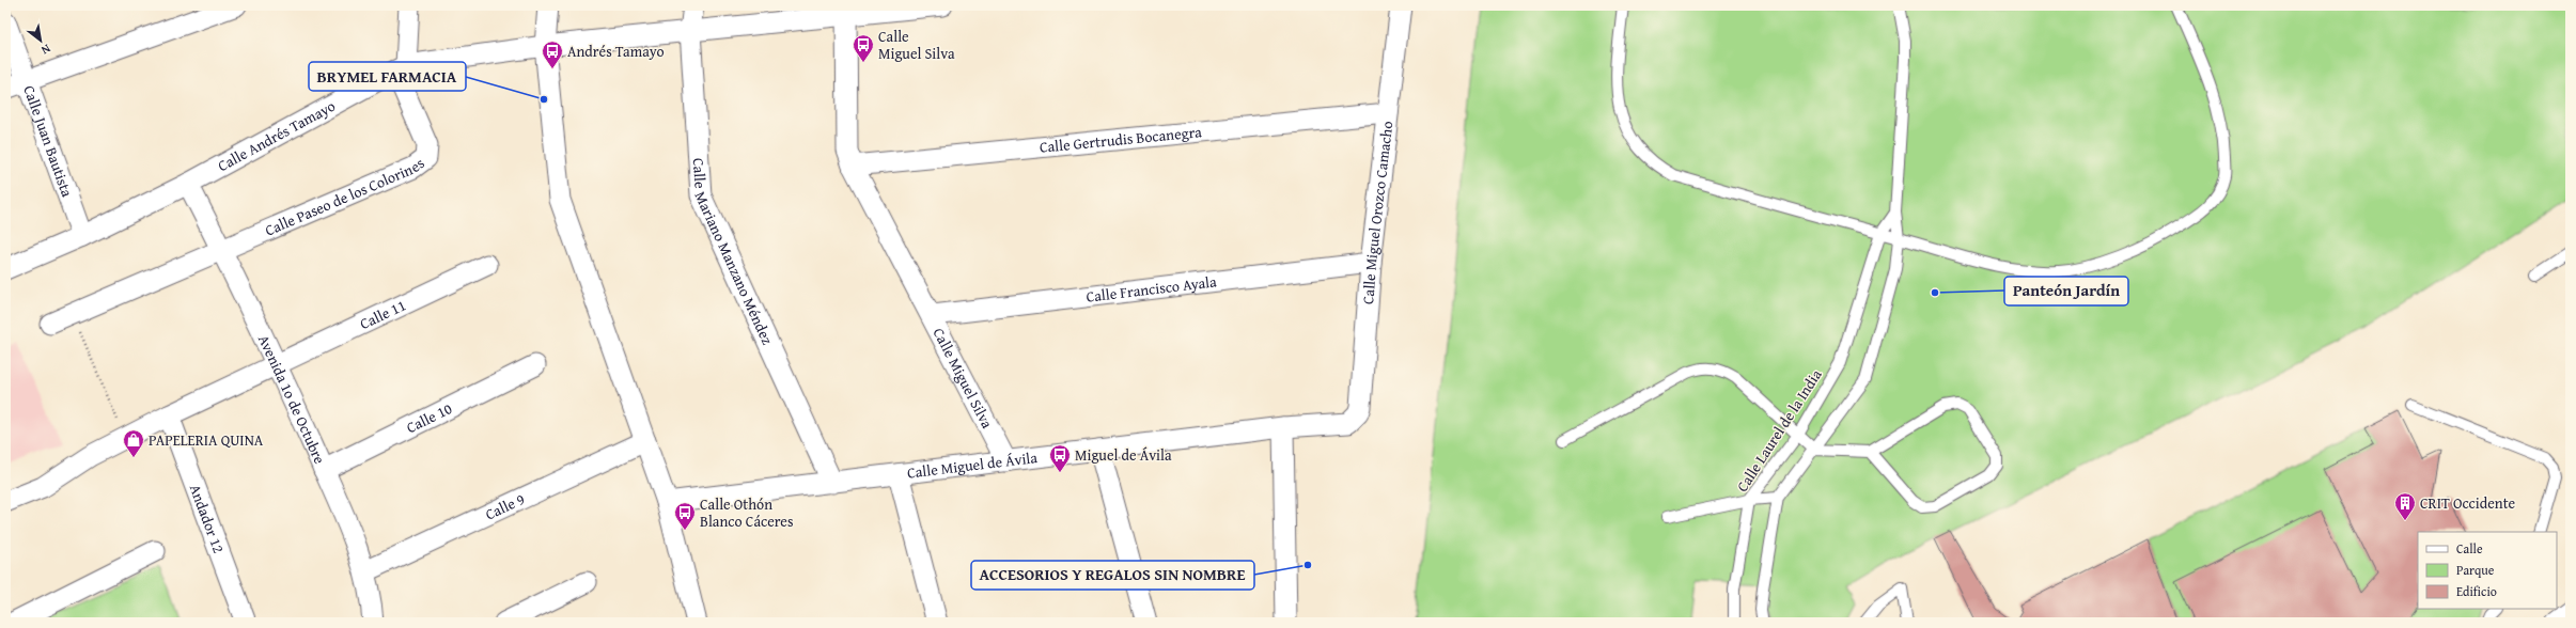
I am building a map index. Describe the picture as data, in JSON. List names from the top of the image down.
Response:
{
  "streets": {
    "street": [
      "Calle Andrés Tamayo",
      "Calle Gertrudis Bocanegra",
      "Calle Juan Bautista",
      "Calle Paseo de los Colorines",
      "Calle Miguel Orozco Camacho",
      "Calle Mariano Manzano Méndez",
      "Calle Francisco Ayala",
      "Calle 11",
      "Calle Miguel Silva",
      "Avenida 1o de Octubre",
      "Calle 10",
      "Calle Miguel de Ávila",
      "Calle 9",
      "Andador 12"
    ],
    "lane": ["Calle Laurel de la India"]
  },
  "crossings": [
    ["Calle Andrés Tamayo", "Calle Juan Bautista"],
    ["Calle Andrés Tamayo", "Calle Paseo de los Colorines"],
    ["Calle Andrés Tamayo", "Calle Mariano Manzano Méndez"],
    ["Calle Andrés Tamayo", "Calle Miguel Silva"],
    ["Calle Andrés Tamayo", "Avenida 1o de Octubre"],
    ["Calle Gertrudis Bocanegra", "Calle Miguel Orozco Camacho"],
    ["Calle Gertrudis Bocanegra", "Calle Miguel Silva"],
    ["Calle Paseo de los Colorines", "Avenida 1o de Octubre"],
    ["Calle Miguel Orozco Camacho", "Calle Francisco Ayala"],
    ["Calle Miguel Orozco Camacho", "Calle Miguel de Ávila"],
    ["Calle Mariano Manzano Méndez", "Calle Miguel de Ávila"],
    ["Calle Francisco Ayala", "Calle Miguel Silva"],
    ["Calle 11", "Avenida 1o de Octubre"],
    ["Calle 11", "Andador 12"],
    ["Calle Miguel Silva", "Calle Miguel de Ávila"],
    ["Avenida 1o de Octubre", "Calle 10"],
    ["Avenida 1o de Octubre", "Calle 9"]
  ],
  "places": {
    "bus stop": [
      "Calle Miguel Silva",
      "Andrés Tamayo",
      "Miguel de Ávila",
      "Calle Othón Blanco Cáceres"
    ],
    "other": ["BRYMEL FARMACIA", "Panteón Jardín", "ACCESORIOS Y REGALOS SIN NOMBRE"],
    "shop": ["PAPELERIA QUINA"],
    "building": ["CRIT Occidente"]
  },
  "legend": ["Calle", "Parque", "Edificio"],
  "north": "bottom right"
}
